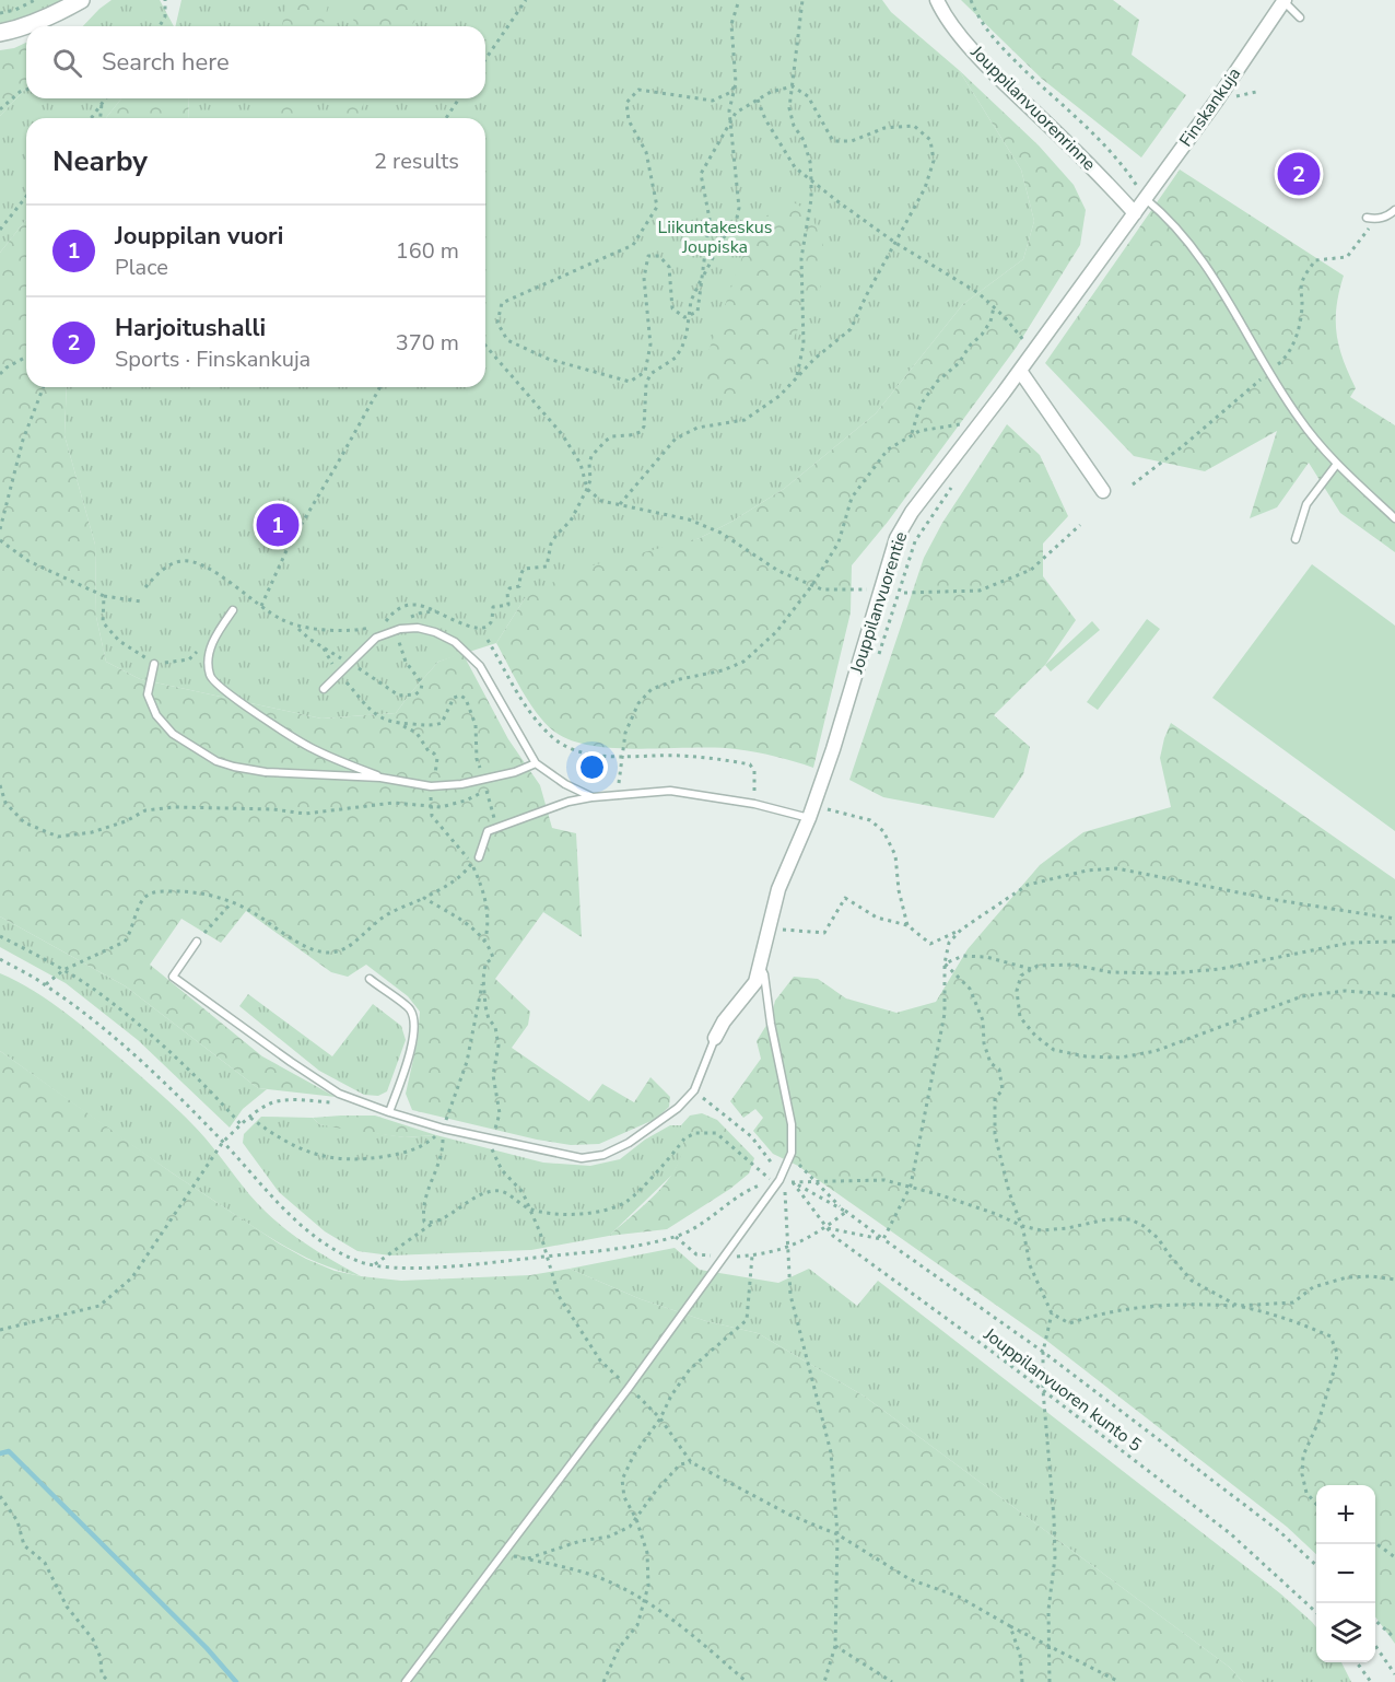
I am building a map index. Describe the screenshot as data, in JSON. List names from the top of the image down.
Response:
{
  "streets": {
    "street": ["Finskankuja", "Jouppilanvuorenrinne", "Jouppilanvuorentie"],
    "path": ["Jouppilanvuoren kunto 5"]
  },
  "crossings": [
    ["Finskankuja", "Jouppilanvuorenrinne"],
    ["Finskankuja", "Jouppilanvuorentie"],
    ["Jouppilanvuorenrinne", "Jouppilanvuorentie"]
  ],
  "parks": ["Liikuntakeskus Joupiska"],
  "page": {
    "search": "Search here",
    "heading": ["Nearby", "2 results"],
    "pins": ["2", "1"],
    "list": [
      {
        "mark": "1",
        "name": "Jouppilan vuori",
        "note": "Place",
        "value": "160 m"
      },
      {
        "mark": "2",
        "name": "Harjoitushalli",
        "note": "Sports · Finskankuja",
        "value": "370 m"
      }
    ],
    "map_buttons": ["+", "−"]
  }
}
